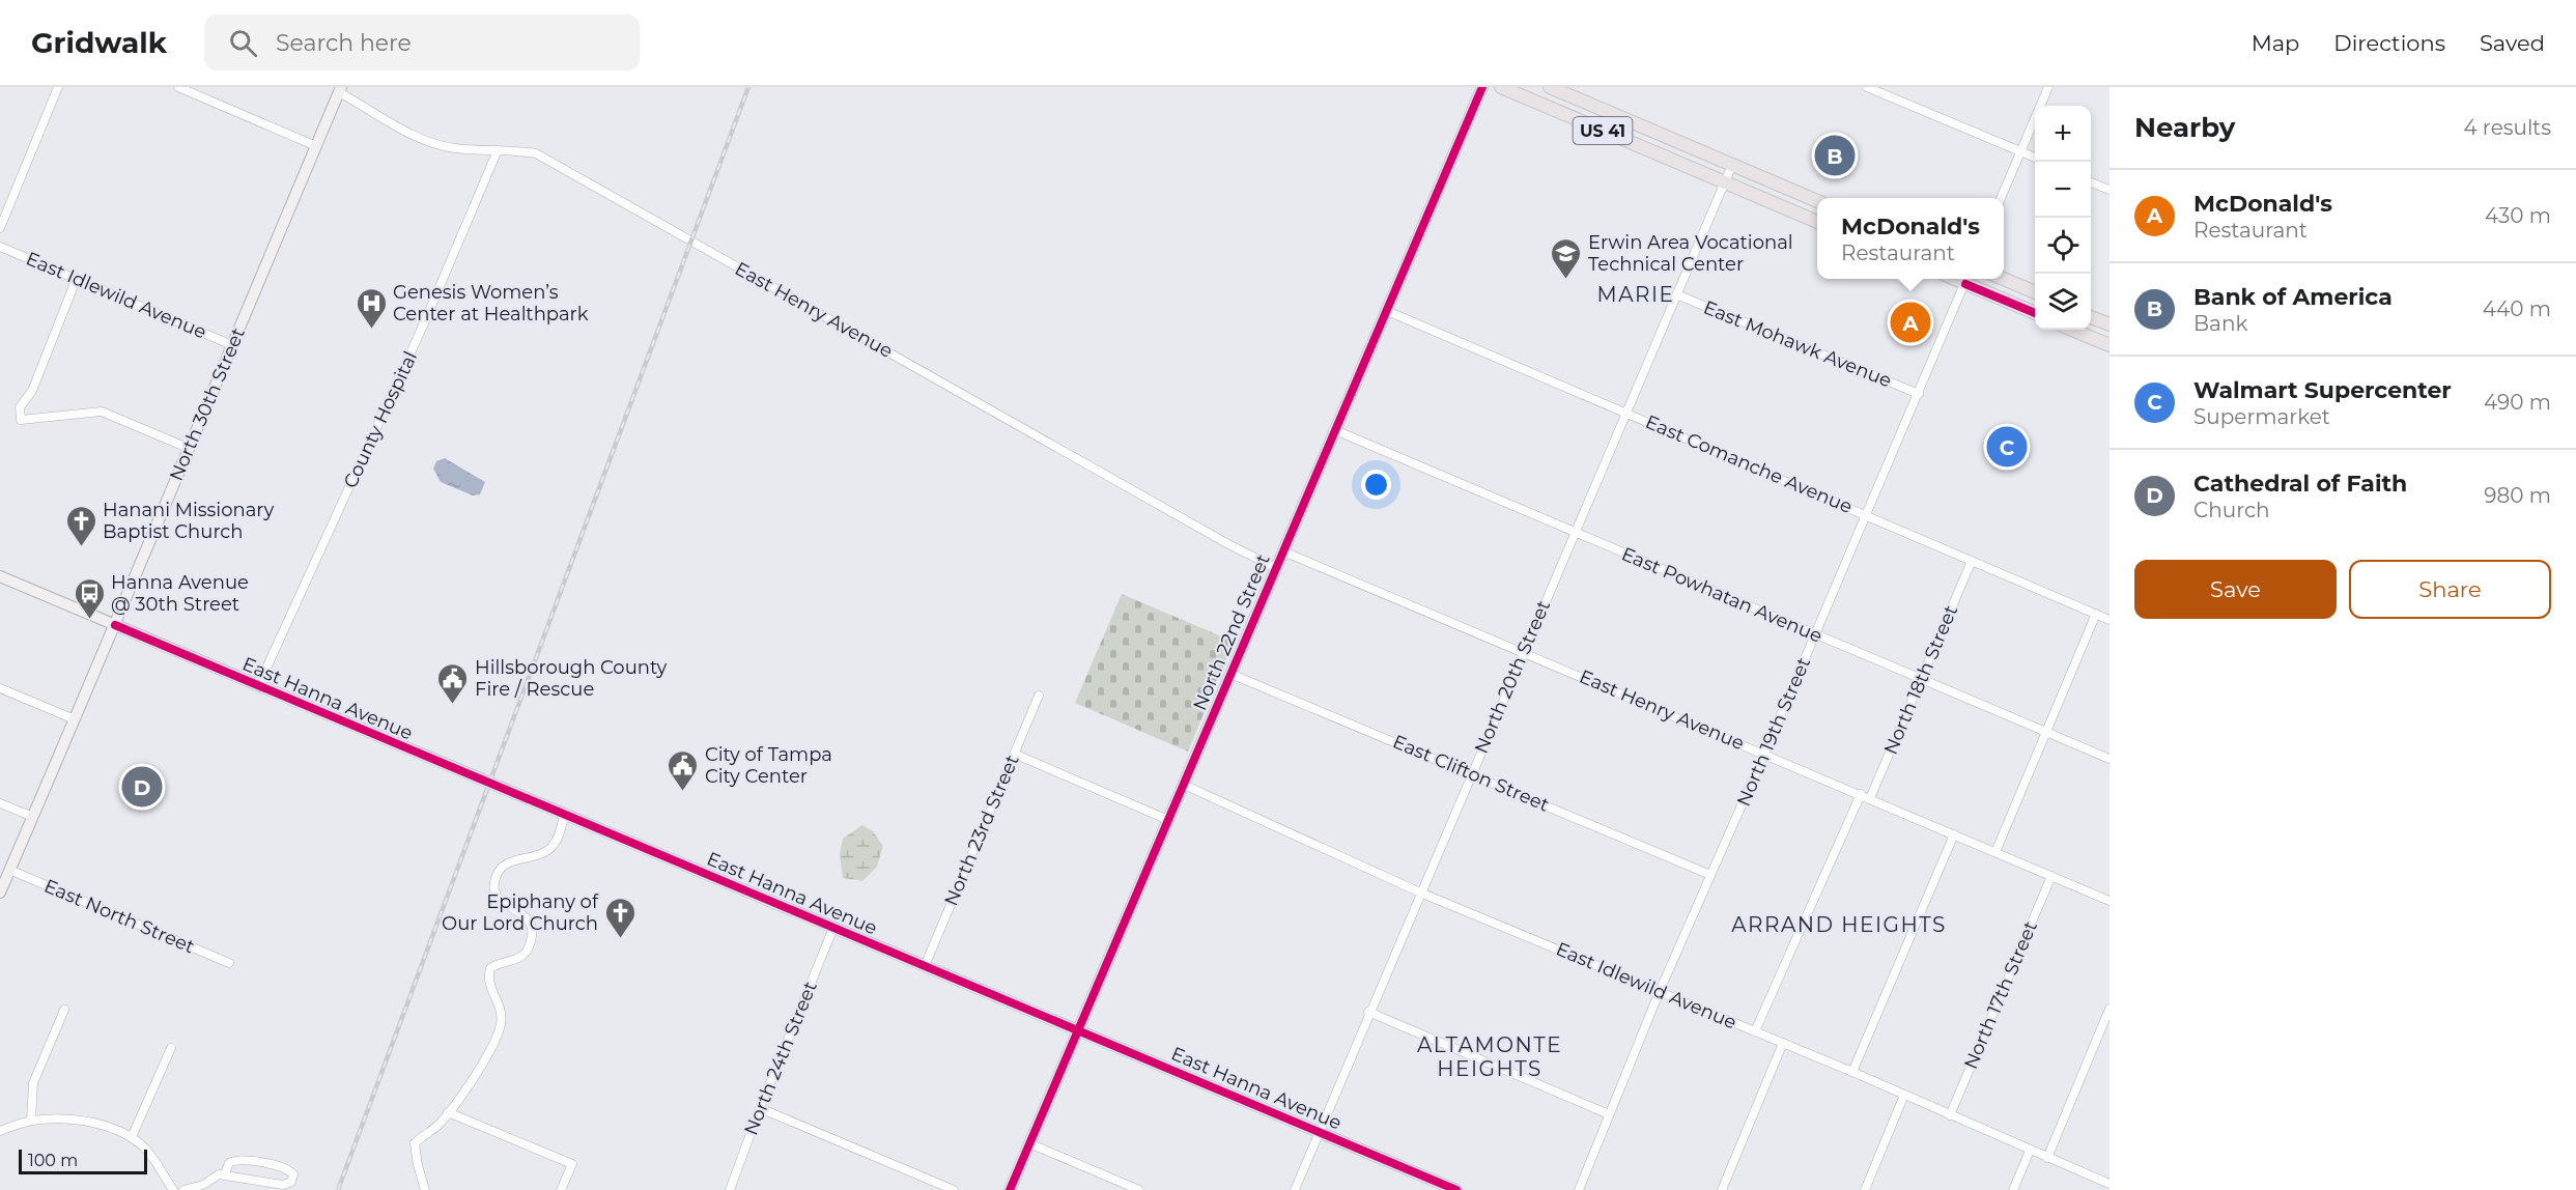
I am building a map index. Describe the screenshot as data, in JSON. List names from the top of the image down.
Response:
{
  "streets": {
    "main road": ["US 41"],
    "street": [
      "East Idlewild Avenue",
      "East Henry Avenue",
      "East Mohawk Avenue",
      "North 30th Street",
      "County Hospital",
      "East Comanche Avenue",
      "East Powhatan Avenue",
      "North 22nd Street",
      "North 20th Street",
      "North 18th Street",
      "East Hanna Avenue",
      "North 19th Street",
      "East Clifton Street",
      "North 23rd Street",
      "East North Street",
      "North 17th Street",
      "North 24th Street"
    ]
  },
  "crossings": [
    ["US 41", "North 20th Street"],
    ["East Idlewild Avenue", "North 30th Street"],
    ["East Idlewild Avenue", "North 22nd Street"],
    ["East Idlewild Avenue", "North 20th Street"],
    ["East Idlewild Avenue", "North 19th Street"],
    ["East Idlewild Avenue", "North 17th Street"],
    ["East Henry Avenue", "North 30th Street"],
    ["East Henry Avenue", "County Hospital"],
    ["East Henry Avenue", "North 22nd Street"],
    ["East Henry Avenue", "North 20th Street"],
    ["East Henry Avenue", "North 18th Street"],
    ["East Henry Avenue", "North 19th Street"],
    ["East Henry Avenue", "North 17th Street"],
    ["East Mohawk Avenue", "North 20th Street"],
    ["East Mohawk Avenue", "North 19th Street"],
    ["North 30th Street", "East Hanna Avenue"],
    ["North 30th Street", "East North Street"],
    ["County Hospital", "East Hanna Avenue"],
    ["East Comanche Avenue", "North 22nd Street"],
    ["East Comanche Avenue", "North 20th Street"],
    ["East Comanche Avenue", "North 18th Street"],
    ["East Comanche Avenue", "North 19th Street"],
    ["East Powhatan Avenue", "North 22nd Street"],
    ["East Powhatan Avenue", "North 20th Street"],
    ["East Powhatan Avenue", "North 18th Street"],
    ["East Powhatan Avenue", "North 19th Street"],
    ["North 22nd Street", "East Hanna Avenue"],
    ["North 22nd Street", "East Clifton Street"],
    ["North 20th Street", "East Hanna Avenue"],
    ["North 20th Street", "East Clifton Street"],
    ["East Hanna Avenue", "North 23rd Street"],
    ["East Hanna Avenue", "North 24th Street"],
    ["North 19th Street", "East Clifton Street"]
  ],
  "districts": ["MARIE", "ARRAND HEIGHTS", "ALTAMONTE HEIGHTS"],
  "places": {
    "school or university": ["Erwin Area Vocational Technical Center"],
    "hospital": ["Genesis Women’s Center at Healthpark"],
    "church": ["Hanani Missionary Baptist Church", "Epiphany of Our Lord Church"],
    "bus stop": ["Hanna Avenue @ 30th Street"],
    "public building": ["Hillsborough County Fire / Rescue", "City of Tampa City Center"]
  },
  "scale_bar": "100 m",
  "page": {
    "header": "Gridwalk",
    "search": "Search here",
    "nav": ["Map", "Directions", "Saved"],
    "heading": ["Nearby", "4 results"],
    "map_buttons": ["+", "−"],
    "pins": [
      "B",
      "A",
      "C",
      "D"
    ],
    "list": [
      {
        "mark": "A",
        "name": "McDonald's",
        "note": "Restaurant",
        "value": "430 m"
      },
      {
        "mark": "B",
        "name": "Bank of America",
        "note": "Bank",
        "value": "440 m"
      },
      {
        "mark": "C",
        "name": "Walmart Supercenter",
        "note": "Supermarket",
        "value": "490 m"
      },
      {
        "mark": "D",
        "name": "Cathedral of Faith",
        "note": "Church",
        "value": "980 m"
      }
    ],
    "popup": ["McDonald's", "Restaurant"],
    "buttons": ["Save", "Share"],
    "scale": "100 m"
  }
}
